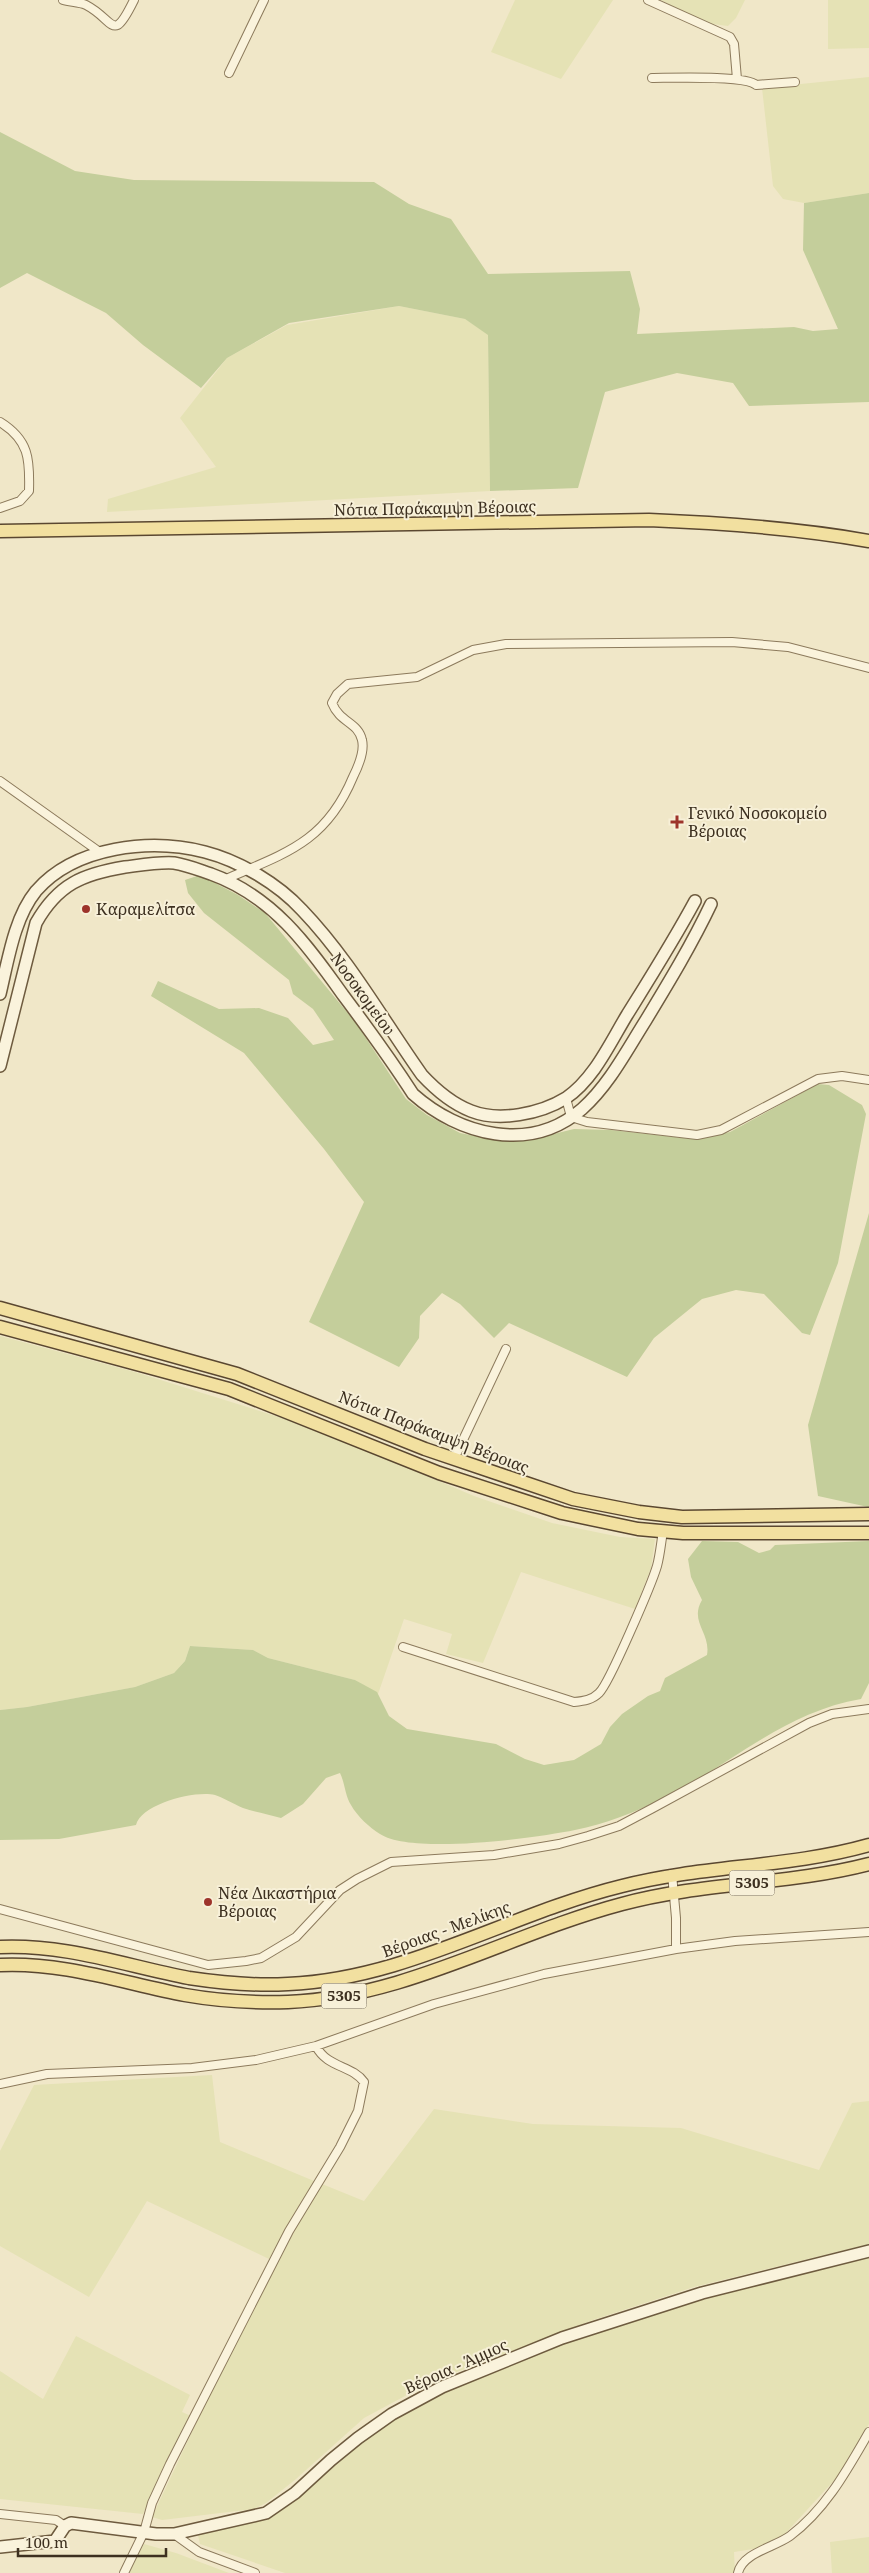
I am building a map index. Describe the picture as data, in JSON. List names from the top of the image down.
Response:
{
  "streets": {
    "main road": ["Νότια Παράκαμψη Βέροιας", "5305", "Βέροιας - Μελίκης"],
    "street": ["Νοσοκομείου", "Βέροια - Άμμος"]
  },
  "places": {
    "health": ["Γενικό Νοσοκομείο Βέροιας"],
    "other": ["Καραμελίτσα", "Νέα Δικαστήρια Βέροιας"]
  },
  "scale_bar": "100 m"
}
